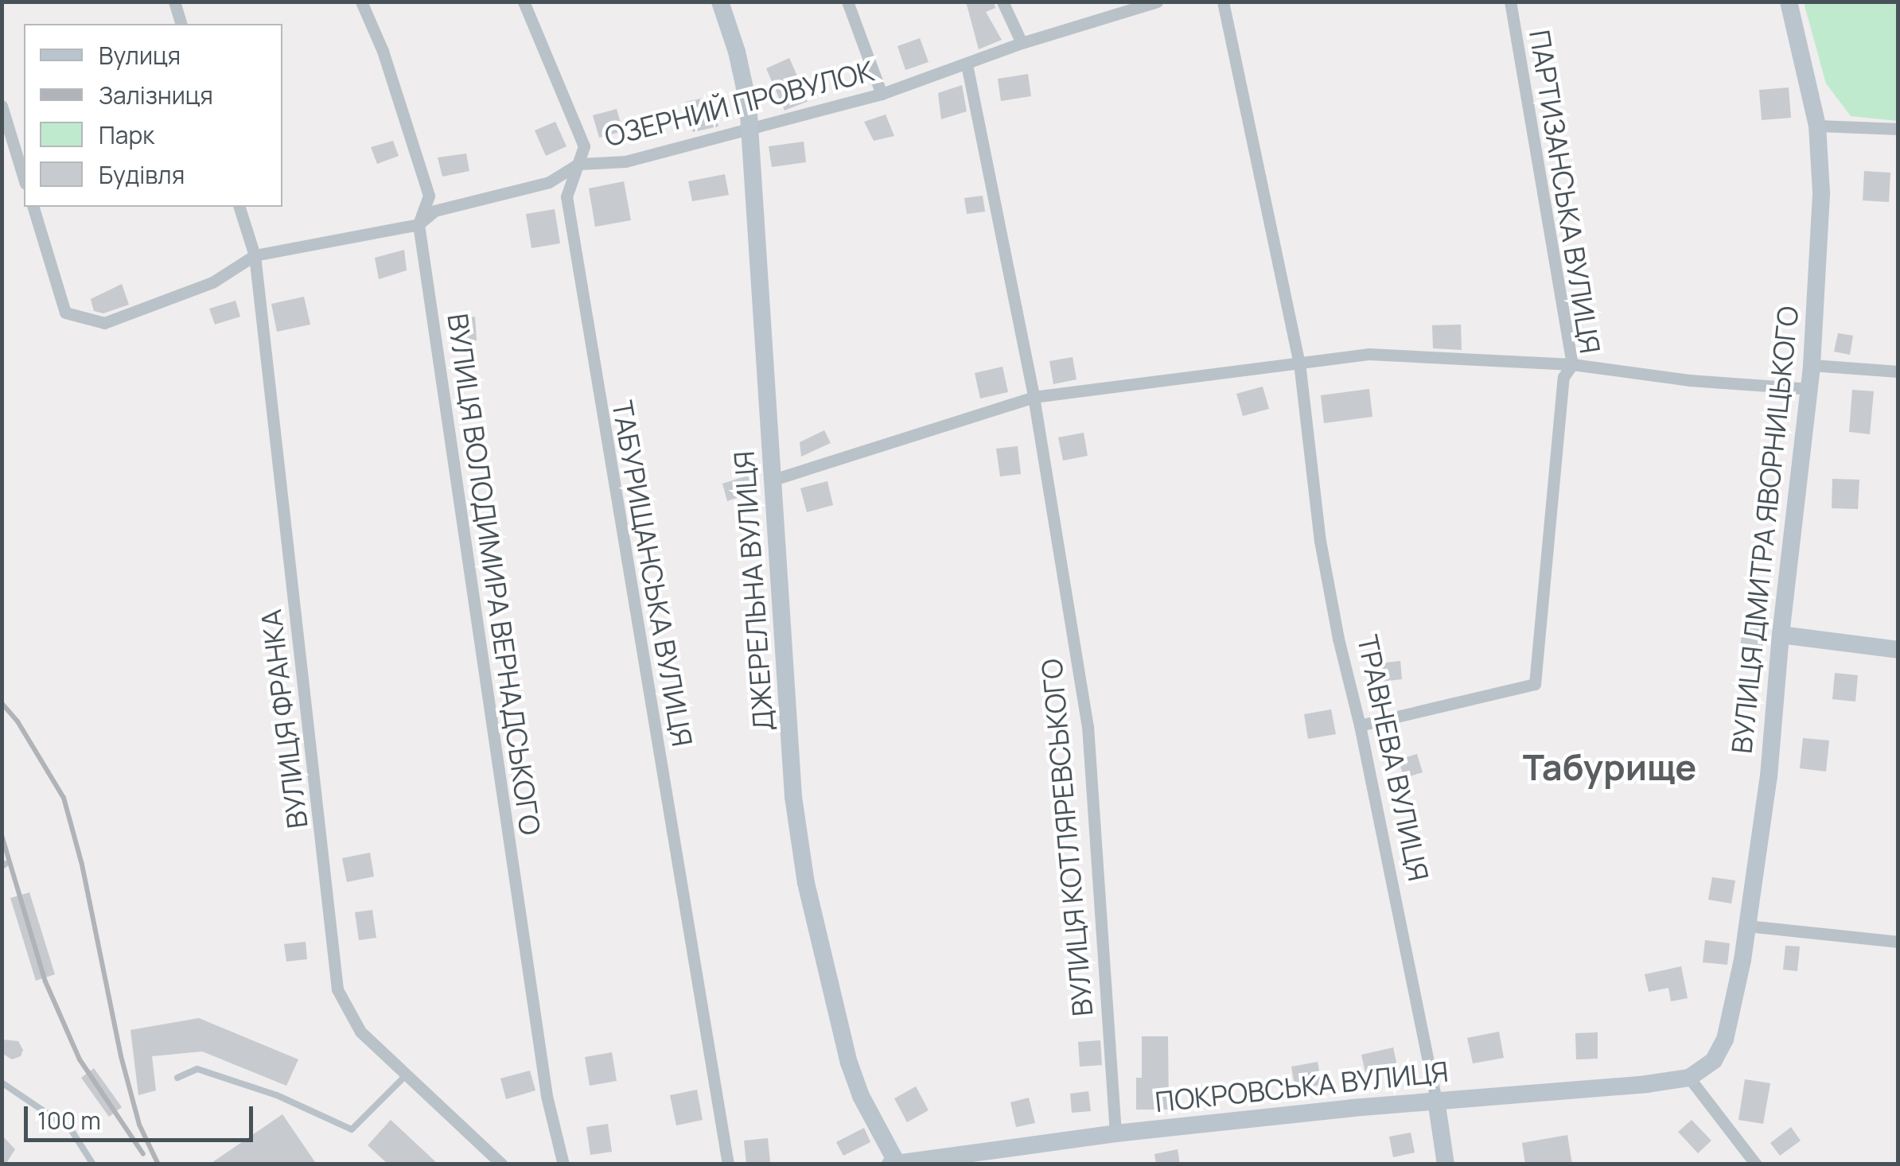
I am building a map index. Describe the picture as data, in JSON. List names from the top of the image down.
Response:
{
  "streets": {
    "main road": [
      "ВУЛИЦЯ ДМИТРА ЯВОРНИЦЬКОГО",
      "ДЖЕРЕЛЬНА ВУЛИЦЯ",
      "ТРАВНЕВА ВУЛИЦЯ",
      "ПОКРОВСЬКА ВУЛИЦЯ"
    ],
    "street": [
      "ОЗЕРНИЙ ПРОВУЛОК",
      "ПАРТИЗАНСЬКА ВУЛИЦЯ",
      "ТАБУРИЩАНСЬКА ВУЛИЦЯ",
      "ВУЛИЦЯ ВОЛОДИМИРА ВЕРНАДСЬКОГО",
      "ВУЛИЦЯ ФРАНКА",
      "ВУЛИЦЯ КОТЛЯРЕВСЬКОГО"
    ]
  },
  "crossings": [
    ["ОЗЕРНИЙ ПРОВУЛОК", "ТАБУРИЩАНСЬКА ВУЛИЦЯ"],
    ["ОЗЕРНИЙ ПРОВУЛОК", "ВУЛИЦЯ ВОЛОДИМИРА ВЕРНАДСЬКОГО"],
    ["ОЗЕРНИЙ ПРОВУЛОК", "ДЖЕРЕЛЬНА ВУЛИЦЯ"],
    ["ОЗЕРНИЙ ПРОВУЛОК", "ВУЛИЦЯ ФРАНКА"],
    ["ОЗЕРНИЙ ПРОВУЛОК", "ВУЛИЦЯ КОТЛЯРЕВСЬКОГО"],
    ["ПАРТИЗАНСЬКА ВУЛИЦЯ", "ТРАВНЕВА ВУЛИЦЯ"],
    ["ВУЛИЦЯ ДМИТРА ЯВОРНИЦЬКОГО", "ПОКРОВСЬКА ВУЛИЦЯ"],
    ["ДЖЕРЕЛЬНА ВУЛИЦЯ", "ПОКРОВСЬКА ВУЛИЦЯ"],
    ["ТРАВНЕВА ВУЛИЦЯ", "ПОКРОВСЬКА ВУЛИЦЯ"],
    ["ВУЛИЦЯ КОТЛЯРЕВСЬКОГО", "ПОКРОВСЬКА ВУЛИЦЯ"]
  ],
  "districts": ["Табурище"],
  "legend": [
    "Вулиця",
    "Залізниця",
    "Парк",
    "Будівля"
  ],
  "scale_bar": "100 m"
}
